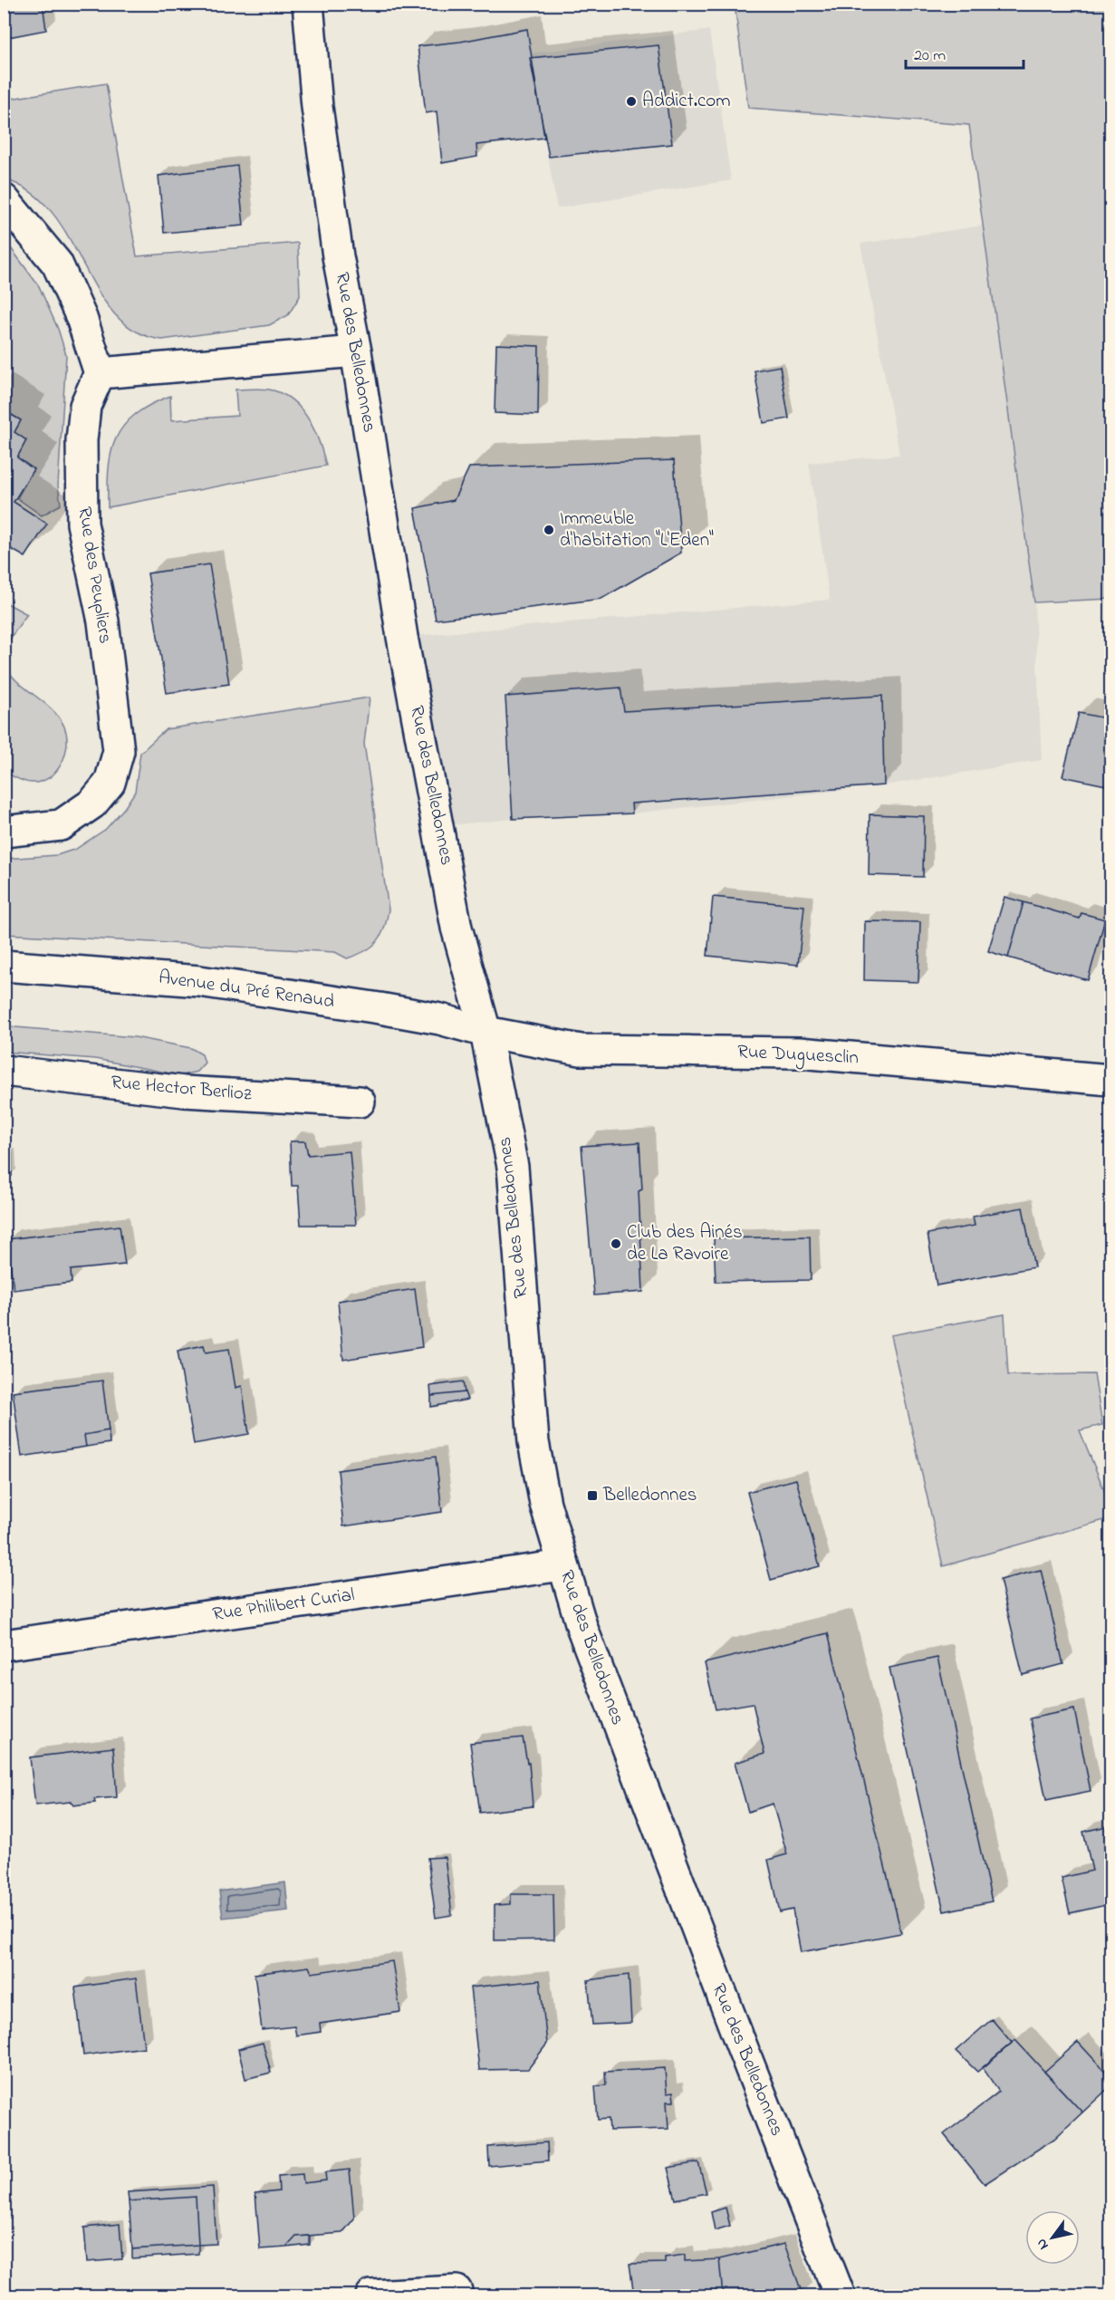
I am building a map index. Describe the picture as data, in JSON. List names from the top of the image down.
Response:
{
  "streets": {
    "main road": [
      "Rue des Belledonnes",
      "Rue des Peupliers",
      "Avenue du Pré Renaud",
      "Rue Duguesclin",
      "Rue Hector Berlioz",
      "Rue Philibert Curial"
    ]
  },
  "crossings": [
    ["Rue des Belledonnes", "Avenue du Pré Renaud"],
    ["Rue des Belledonnes", "Rue Duguesclin"],
    ["Rue des Belledonnes", "Rue Philibert Curial"],
    ["Avenue du Pré Renaud", "Rue Duguesclin"]
  ],
  "places": {
    "other": ["Addict.com", "Immeuble d'habitation \"L'Eden\"", "Club des Ainés de La Ravoire"],
    "transit": ["Belledonnes"]
  },
  "scale_bar": "20 m",
  "north": "bottom left"
}
